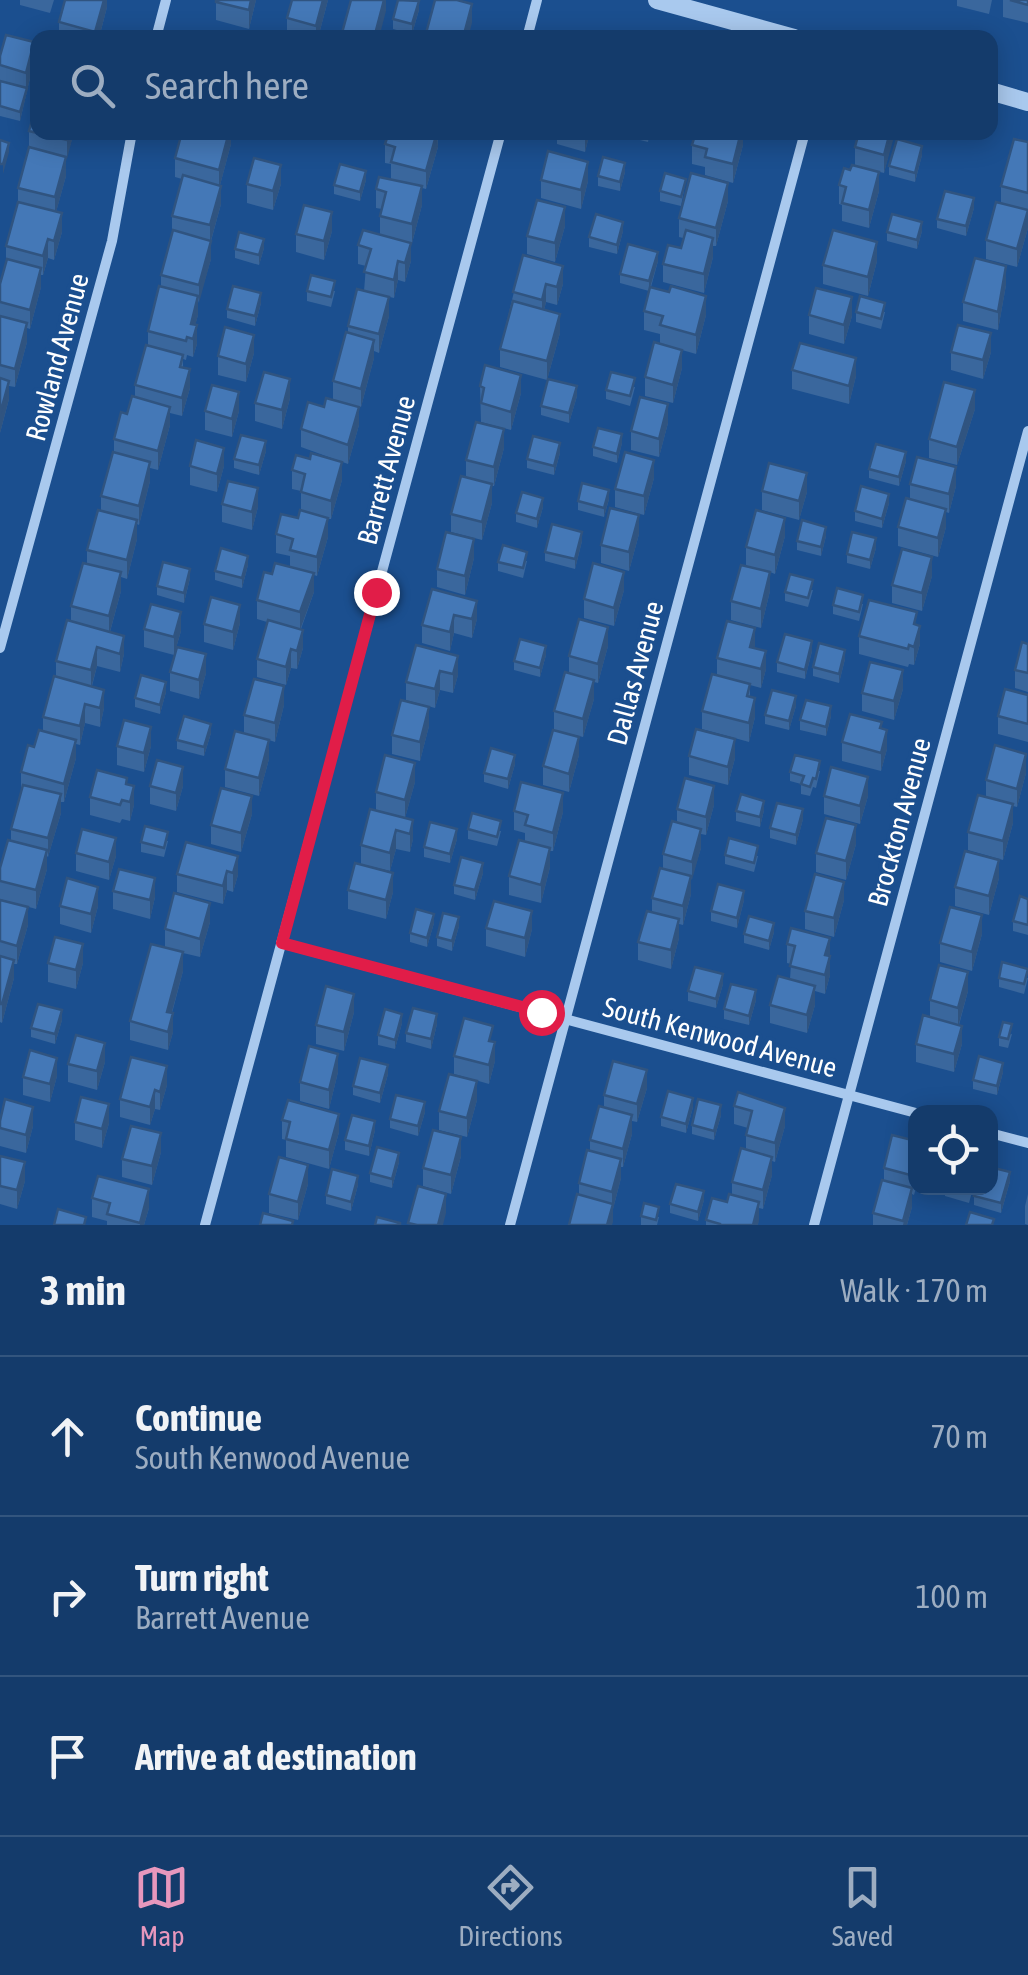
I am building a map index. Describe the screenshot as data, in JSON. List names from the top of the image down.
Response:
{
  "streets": {
    "street": [
      "Rowland Avenue",
      "Barrett Avenue",
      "Dallas Avenue",
      "Brockton Avenue",
      "South Kenwood Avenue"
    ]
  },
  "crossings": [
    ["Barrett Avenue", "South Kenwood Avenue"],
    ["Dallas Avenue", "South Kenwood Avenue"],
    ["Brockton Avenue", "South Kenwood Avenue"]
  ],
  "page": {
    "search": "Search here",
    "heading": ["3 min", "Walk · 170 m"],
    "list": [
      ["Continue", "South Kenwood Avenue", "70 m"],
      ["Turn right", "Barrett Avenue", "100 m"],
      "Arrive at destination"
    ],
    "nav": ["Map", "Directions", "Saved"]
  }
}
